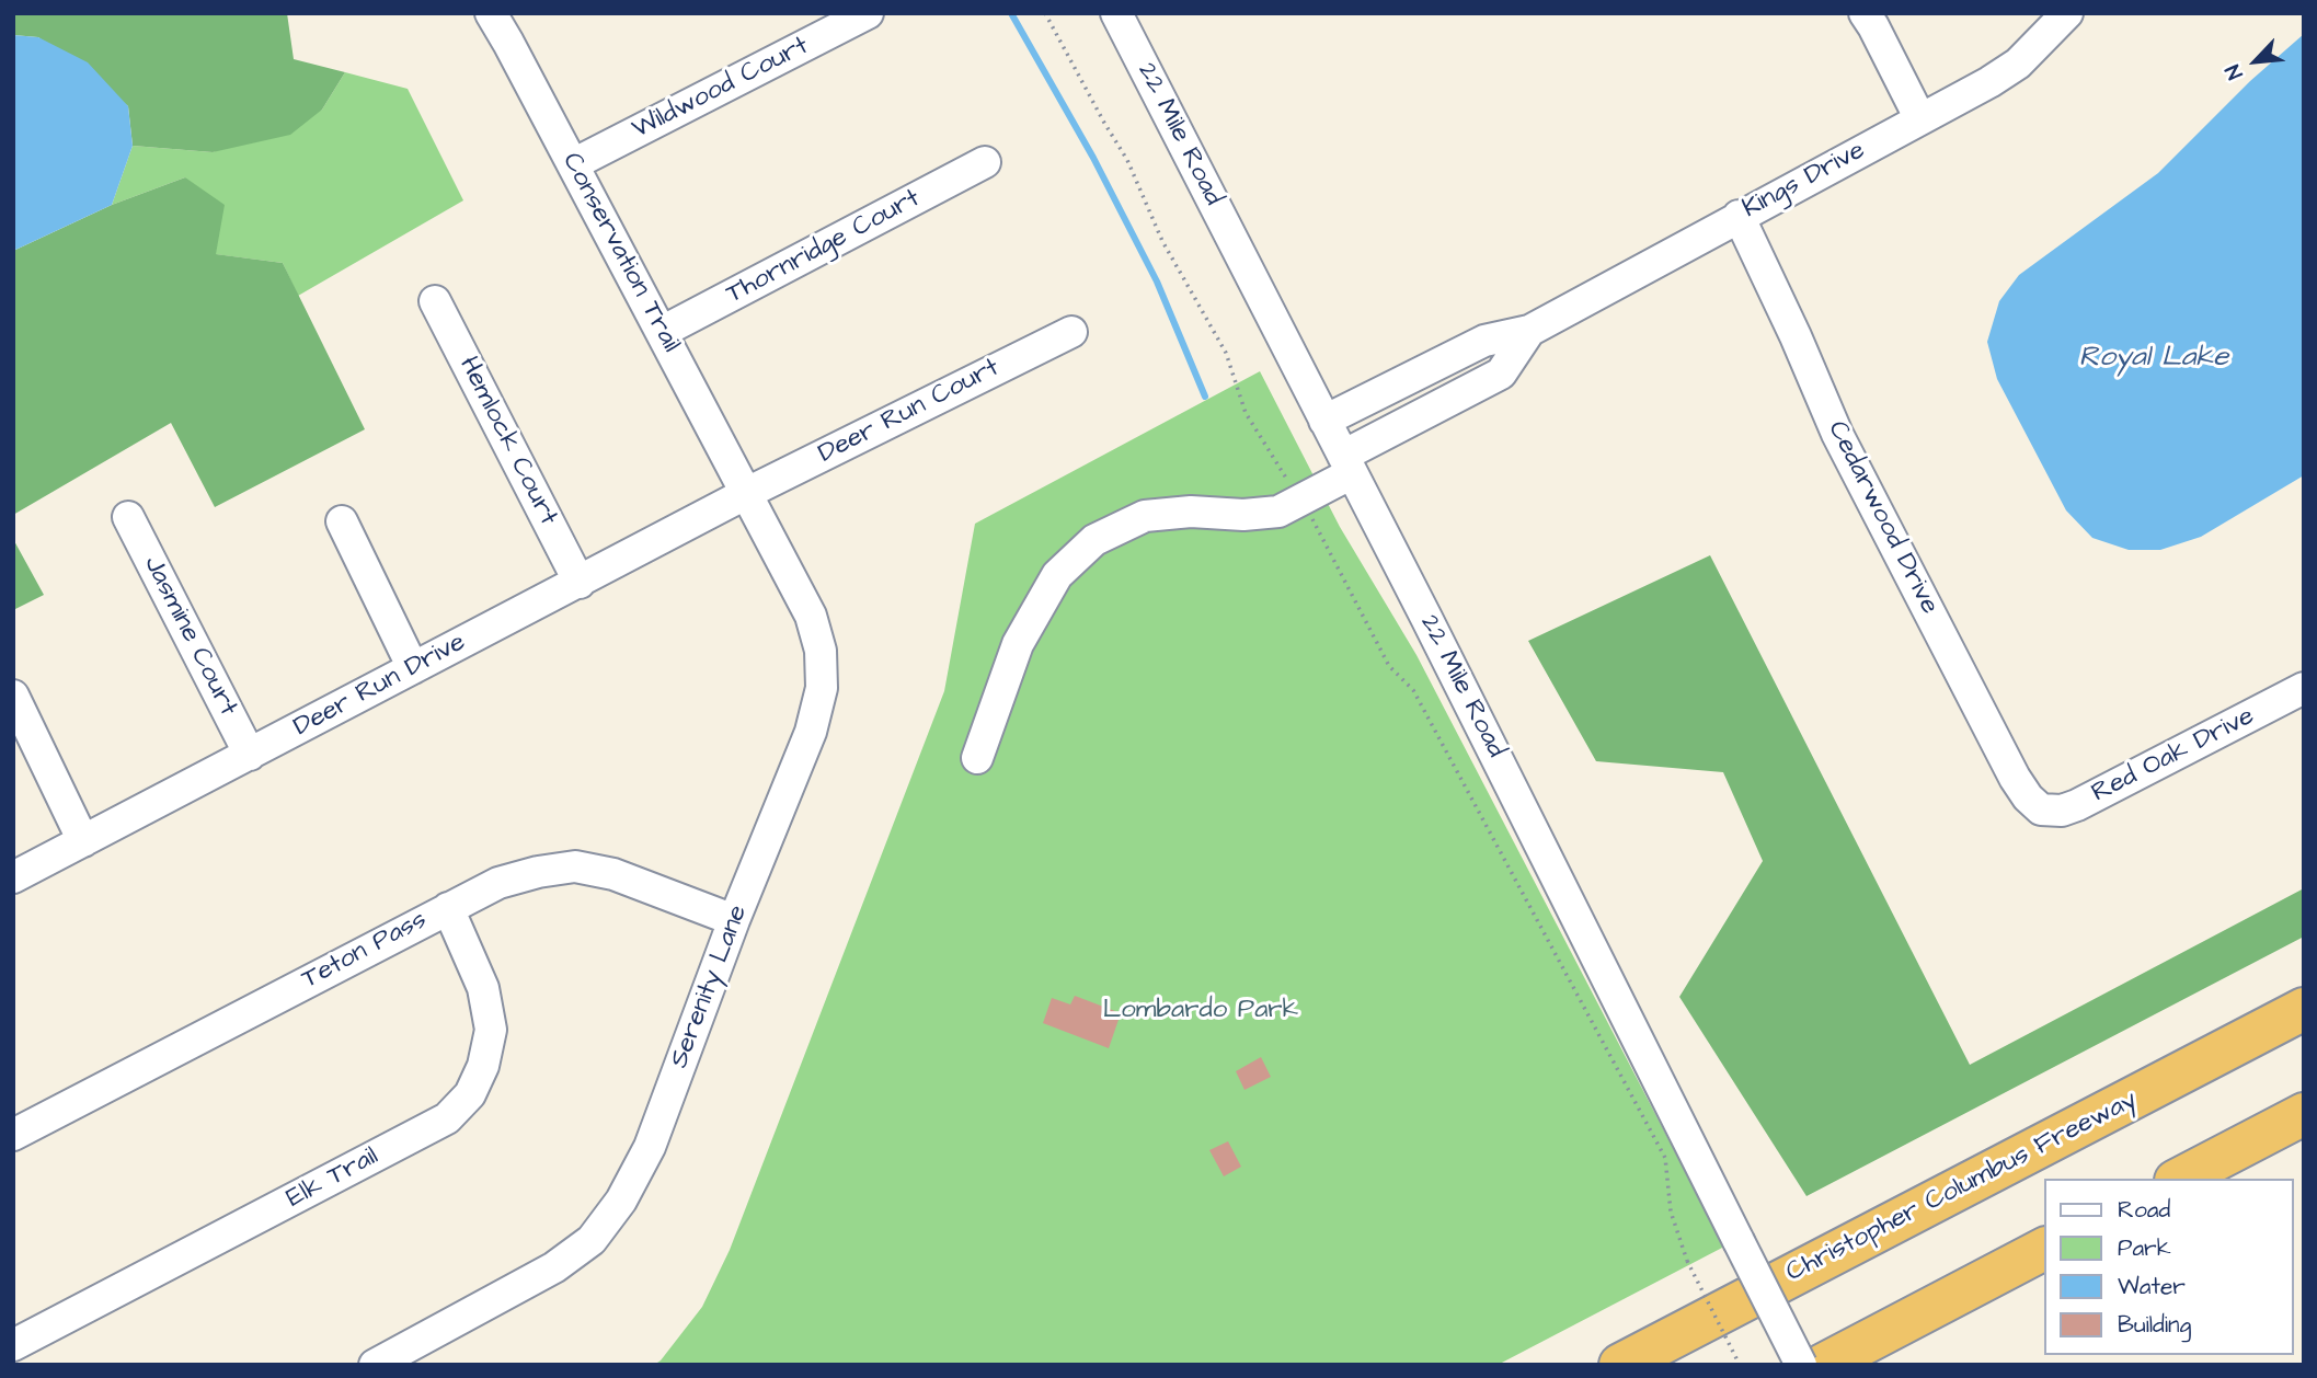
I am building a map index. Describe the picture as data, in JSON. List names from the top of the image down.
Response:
{
  "streets": {
    "highway": ["Christopher Columbus Freeway"],
    "street": [
      "Wildwood Court",
      "22 Mile Road",
      "Kings Drive",
      "Thornridge Court",
      "Conservation Trail",
      "Deer Run Court",
      "Hemlock Court",
      "Cedarwood Drive",
      "Jasmine Court",
      "Deer Run Drive",
      "Red Oak Drive",
      "Teton Pass",
      "Serenity Lane",
      "Elk Trail"
    ]
  },
  "crossings": [
    ["Wildwood Court", "Conservation Trail"],
    ["22 Mile Road", "Kings Drive"],
    ["Kings Drive", "Cedarwood Drive"],
    ["Thornridge Court", "Conservation Trail"],
    ["Conservation Trail", "Deer Run Court"],
    ["Conservation Trail", "Deer Run Drive"],
    ["Conservation Trail", "Serenity Lane"],
    ["Deer Run Court", "Deer Run Drive"],
    ["Deer Run Court", "Serenity Lane"],
    ["Hemlock Court", "Deer Run Drive"],
    ["Cedarwood Drive", "Red Oak Drive"],
    ["Jasmine Court", "Deer Run Drive"],
    ["Deer Run Drive", "Serenity Lane"],
    ["Teton Pass", "Serenity Lane"],
    ["Teton Pass", "Elk Trail"]
  ],
  "water": ["Royal Lake"],
  "parks": ["Lombardo Park"],
  "legend": [
    "Road",
    "Park",
    "Water",
    "Building"
  ],
  "north": "bottom left"
}
